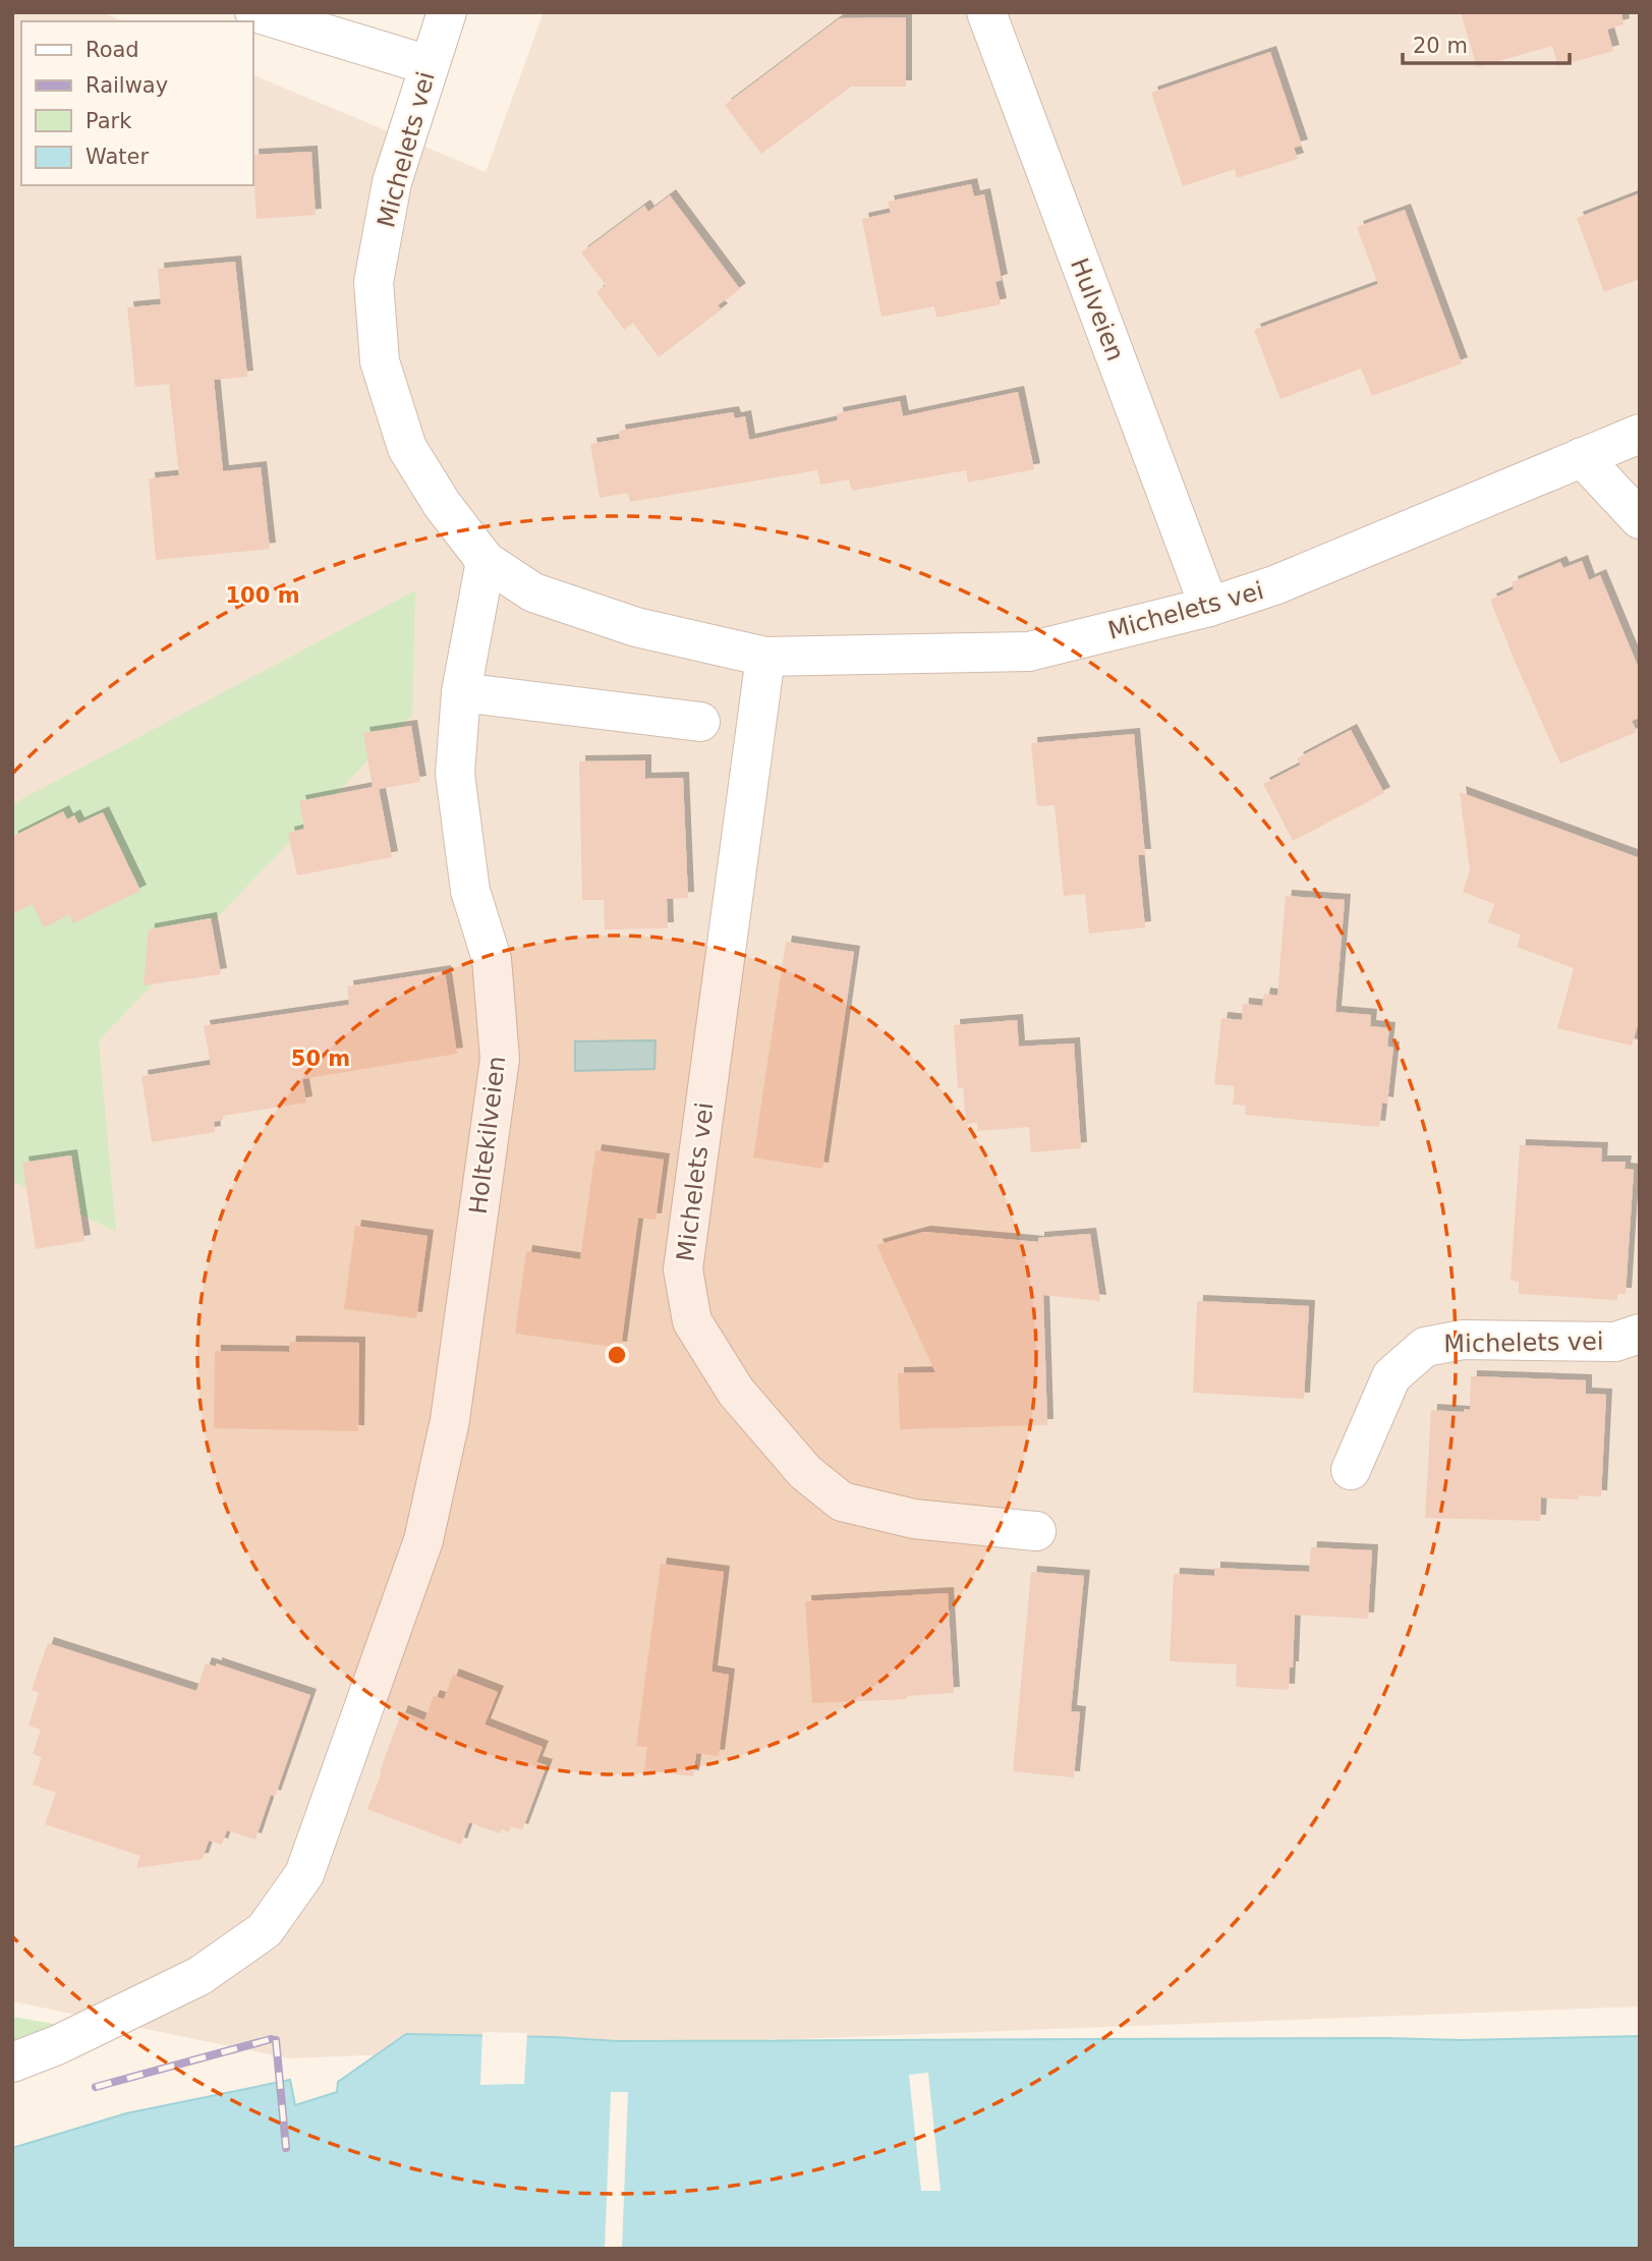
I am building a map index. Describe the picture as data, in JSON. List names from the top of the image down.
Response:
{
  "streets": {
    "street": ["Michelets vei", "Hulveien", "Holtekilveien"]
  },
  "crossings": [
    ["Michelets vei", "Hulveien"],
    ["Michelets vei", "Holtekilveien"]
  ],
  "legend": [
    "Road",
    "Railway",
    "Park",
    "Water"
  ],
  "scale_bar": "20 m",
  "rings": ["100 m", "50 m"]
}
